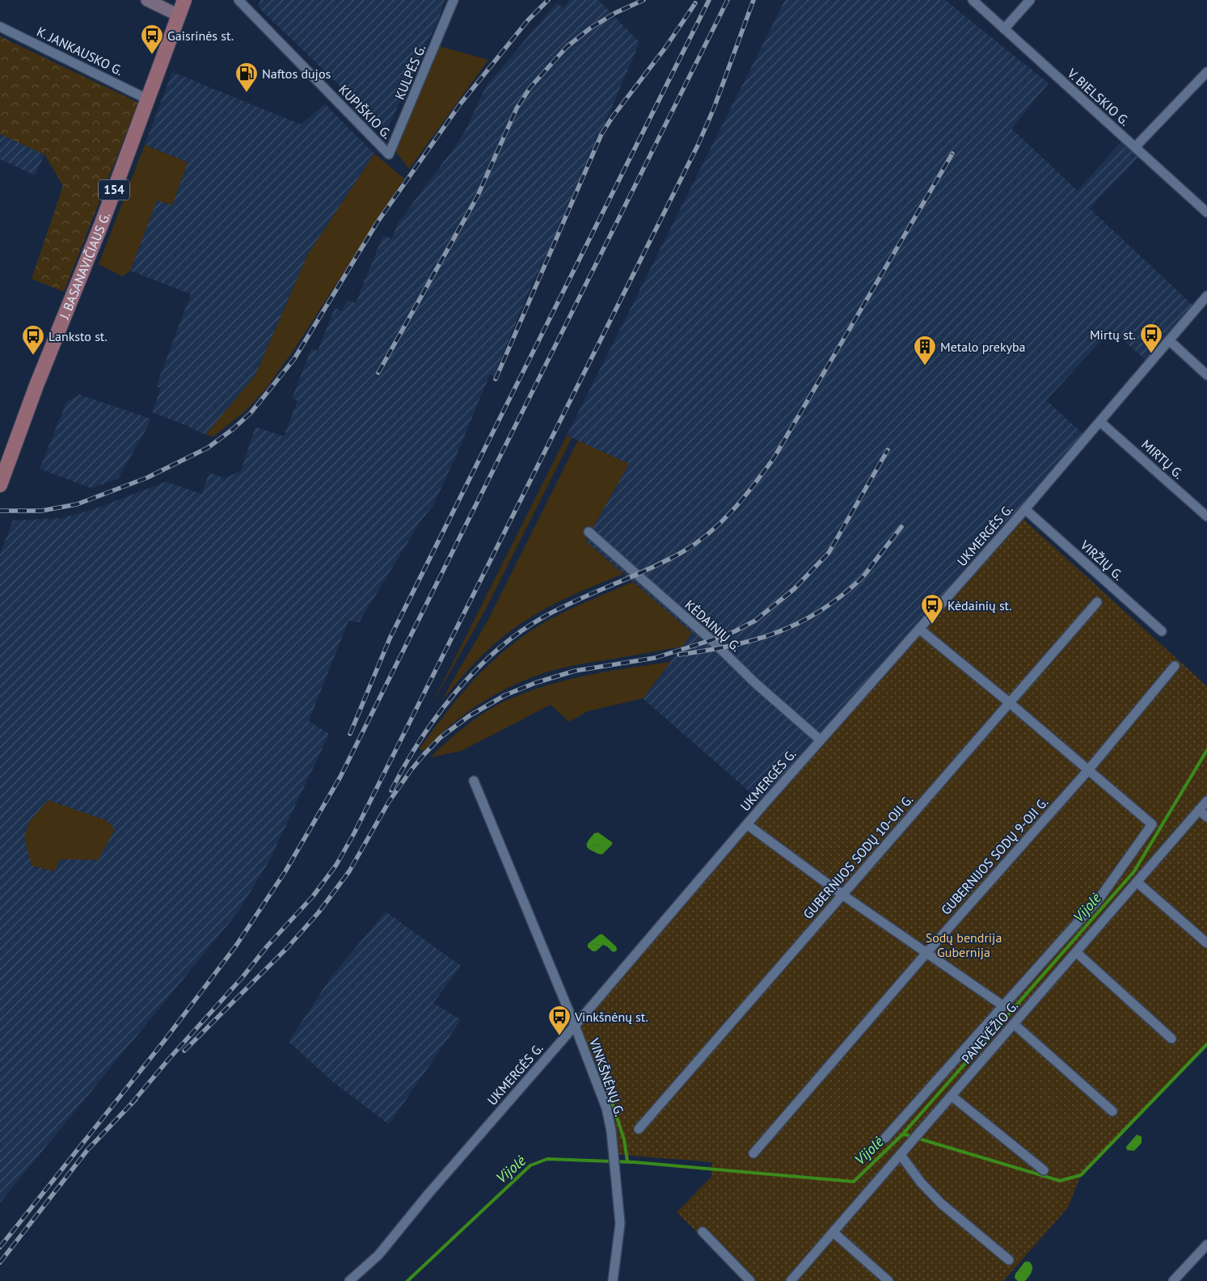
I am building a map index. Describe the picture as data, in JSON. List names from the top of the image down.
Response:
{
  "streets": {
    "main road": ["154", "J. BASANAVIČIAUS G."],
    "street": [
      "K. JANKAUSKO G.",
      "KULPĖS G.",
      "V. BIELSKIO G.",
      "KUPIŠKIO G.",
      "MIRTŲ G.",
      "UKMERGĖS G.",
      "VIRŽIŲ G.",
      "KĖDAINIŲ G.",
      "GUBERNIJOS SODŲ 9-OJI G.",
      "GUBERNIJOS SODŲ 10-OJI G.",
      "PANEVĖŽIO G.",
      "VINKŠNĖNŲ G."
    ]
  },
  "crossings": [
    ["K. JANKAUSKO G.", "J. BASANAVIČIAUS G."],
    ["KULPĖS G.", "KUPIŠKIO G."],
    ["MIRTŲ G.", "UKMERGĖS G."],
    ["UKMERGĖS G.", "VIRŽIŲ G."],
    ["UKMERGĖS G.", "KĖDAINIŲ G."],
    ["UKMERGĖS G.", "VINKŠNĖNŲ G."]
  ],
  "water": ["Vijolė"],
  "parks": ["Sodų bendrija Gubernija"],
  "places": {
    "bus stop": [
      "Gaisrinės st.",
      "Mirtų st.",
      "Lanksto st.",
      "Kėdainių st.",
      "Vinkšnėnų st."
    ],
    "fuel station": ["Naftos dujos"],
    "building": ["Metalo prekyba"]
  }
}
